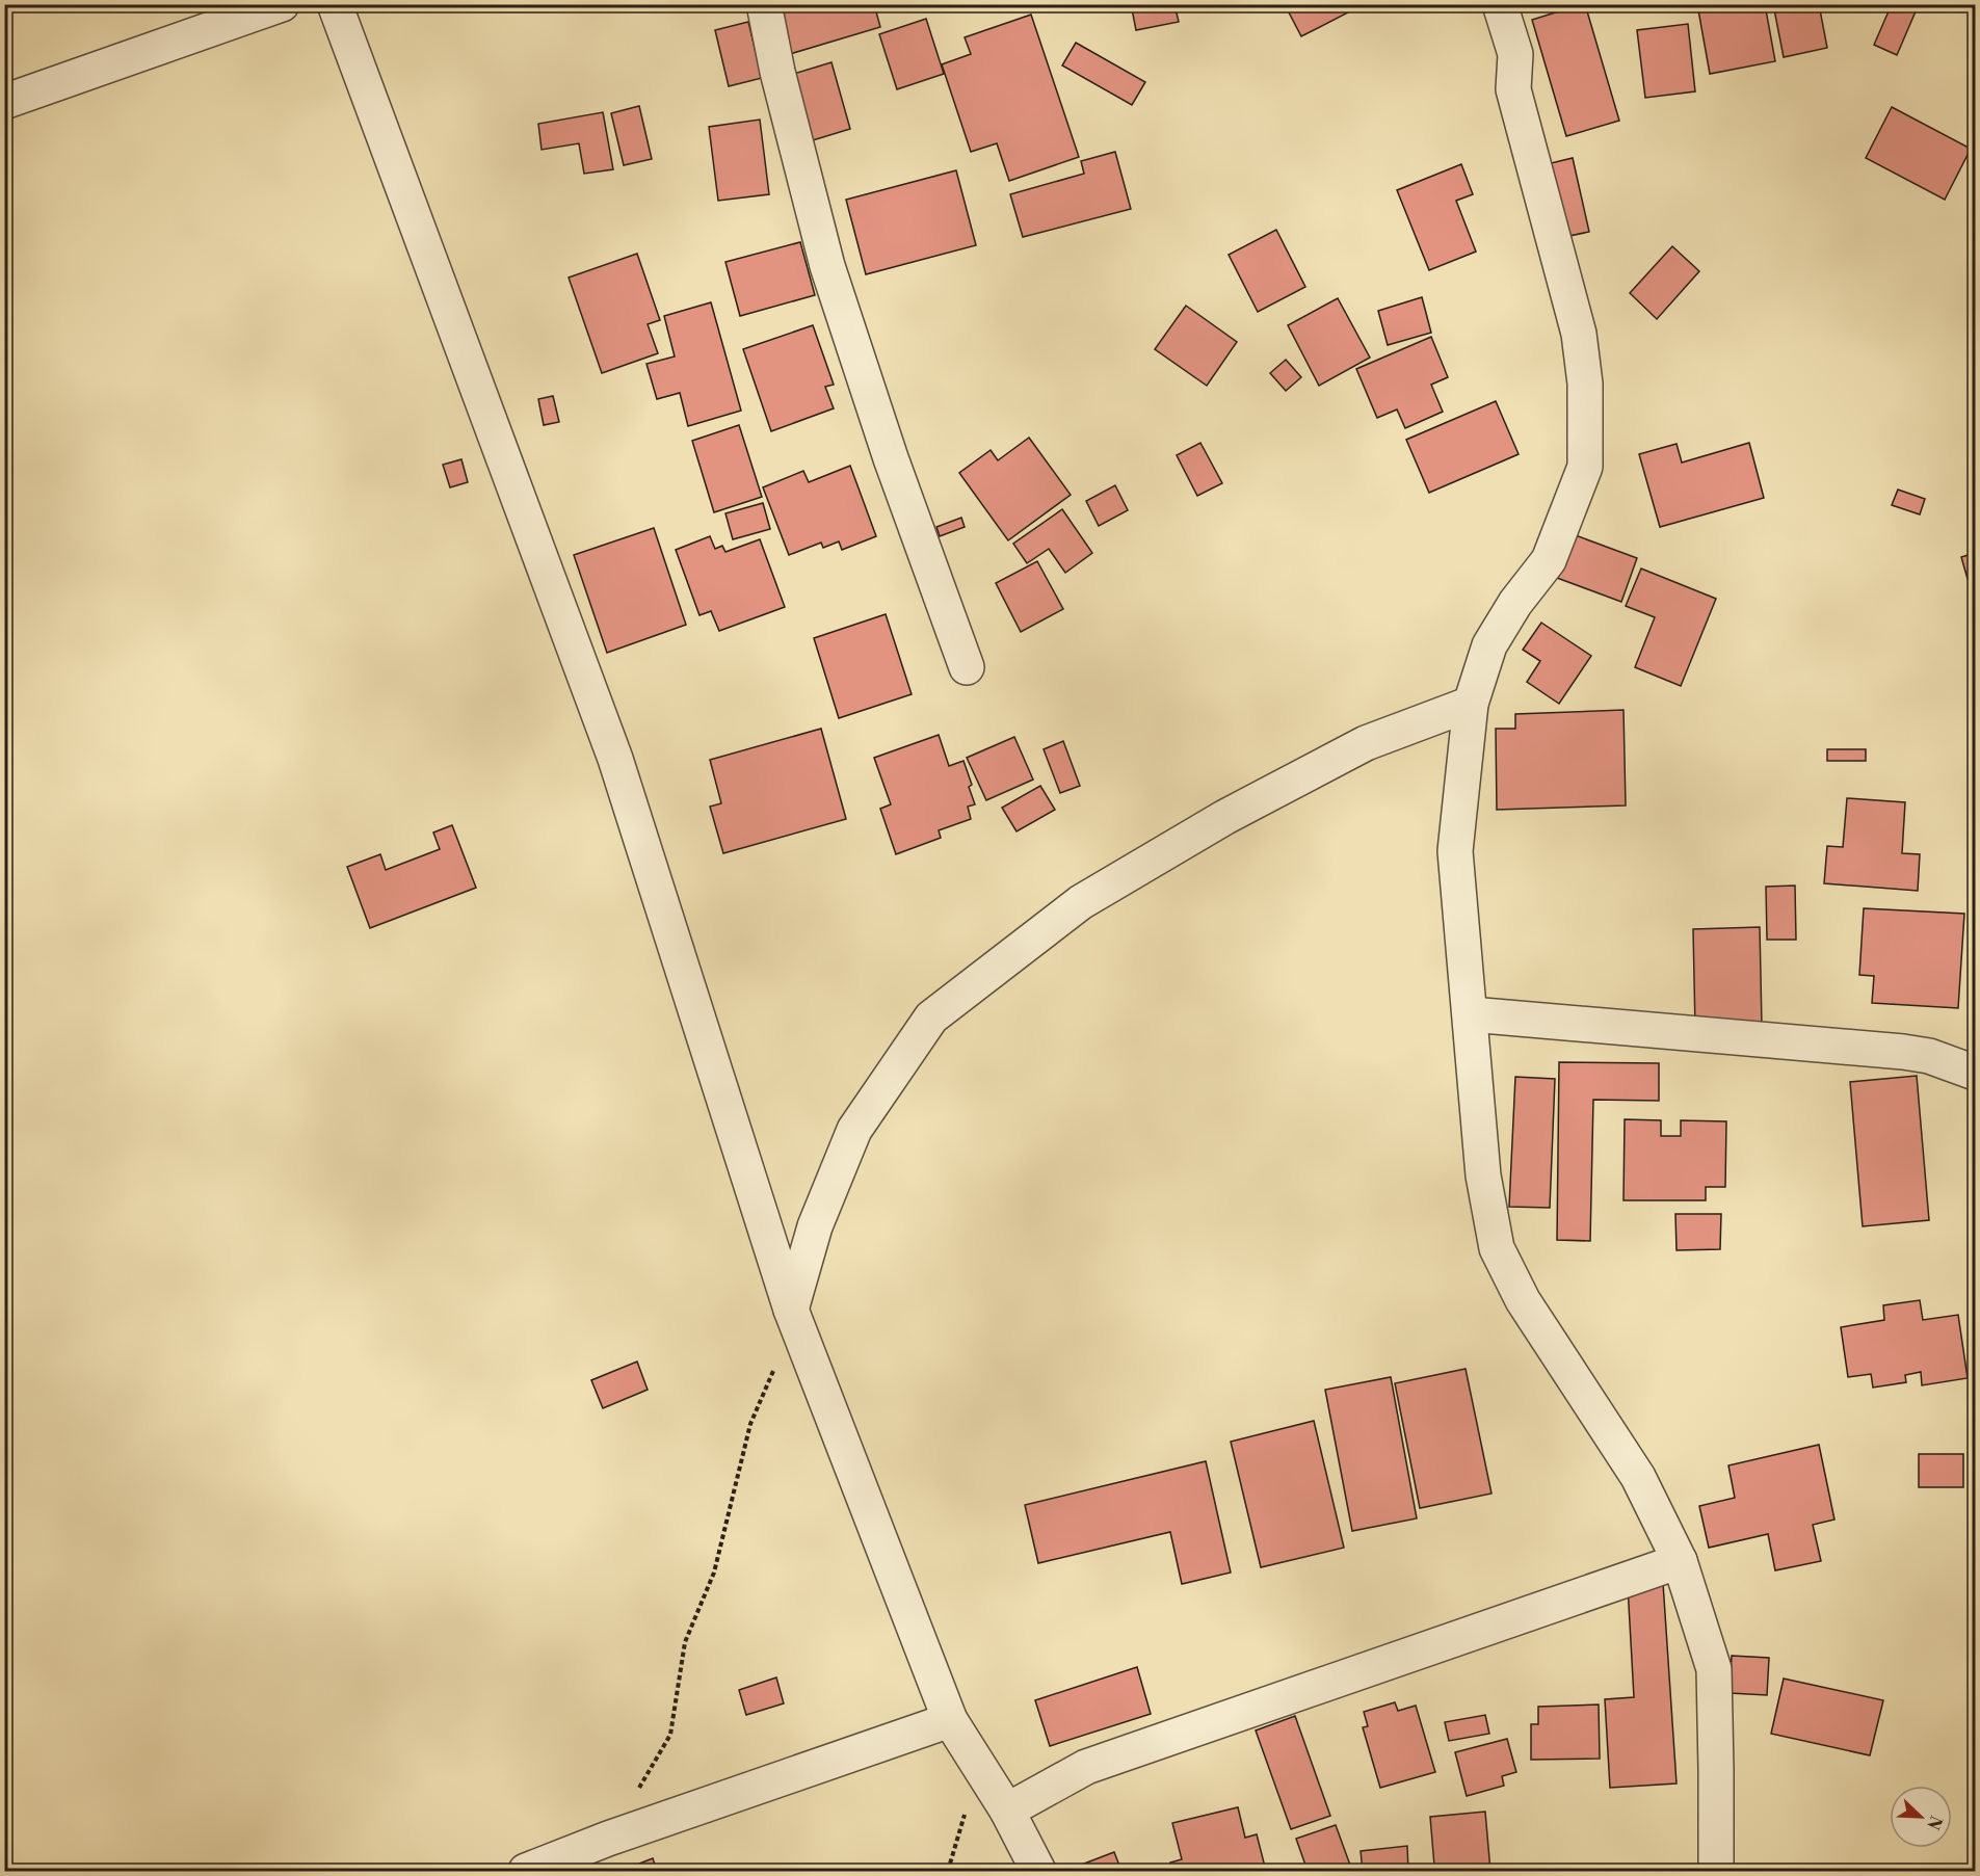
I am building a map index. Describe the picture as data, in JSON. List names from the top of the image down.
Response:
{
  "north": "bottom right"
}
